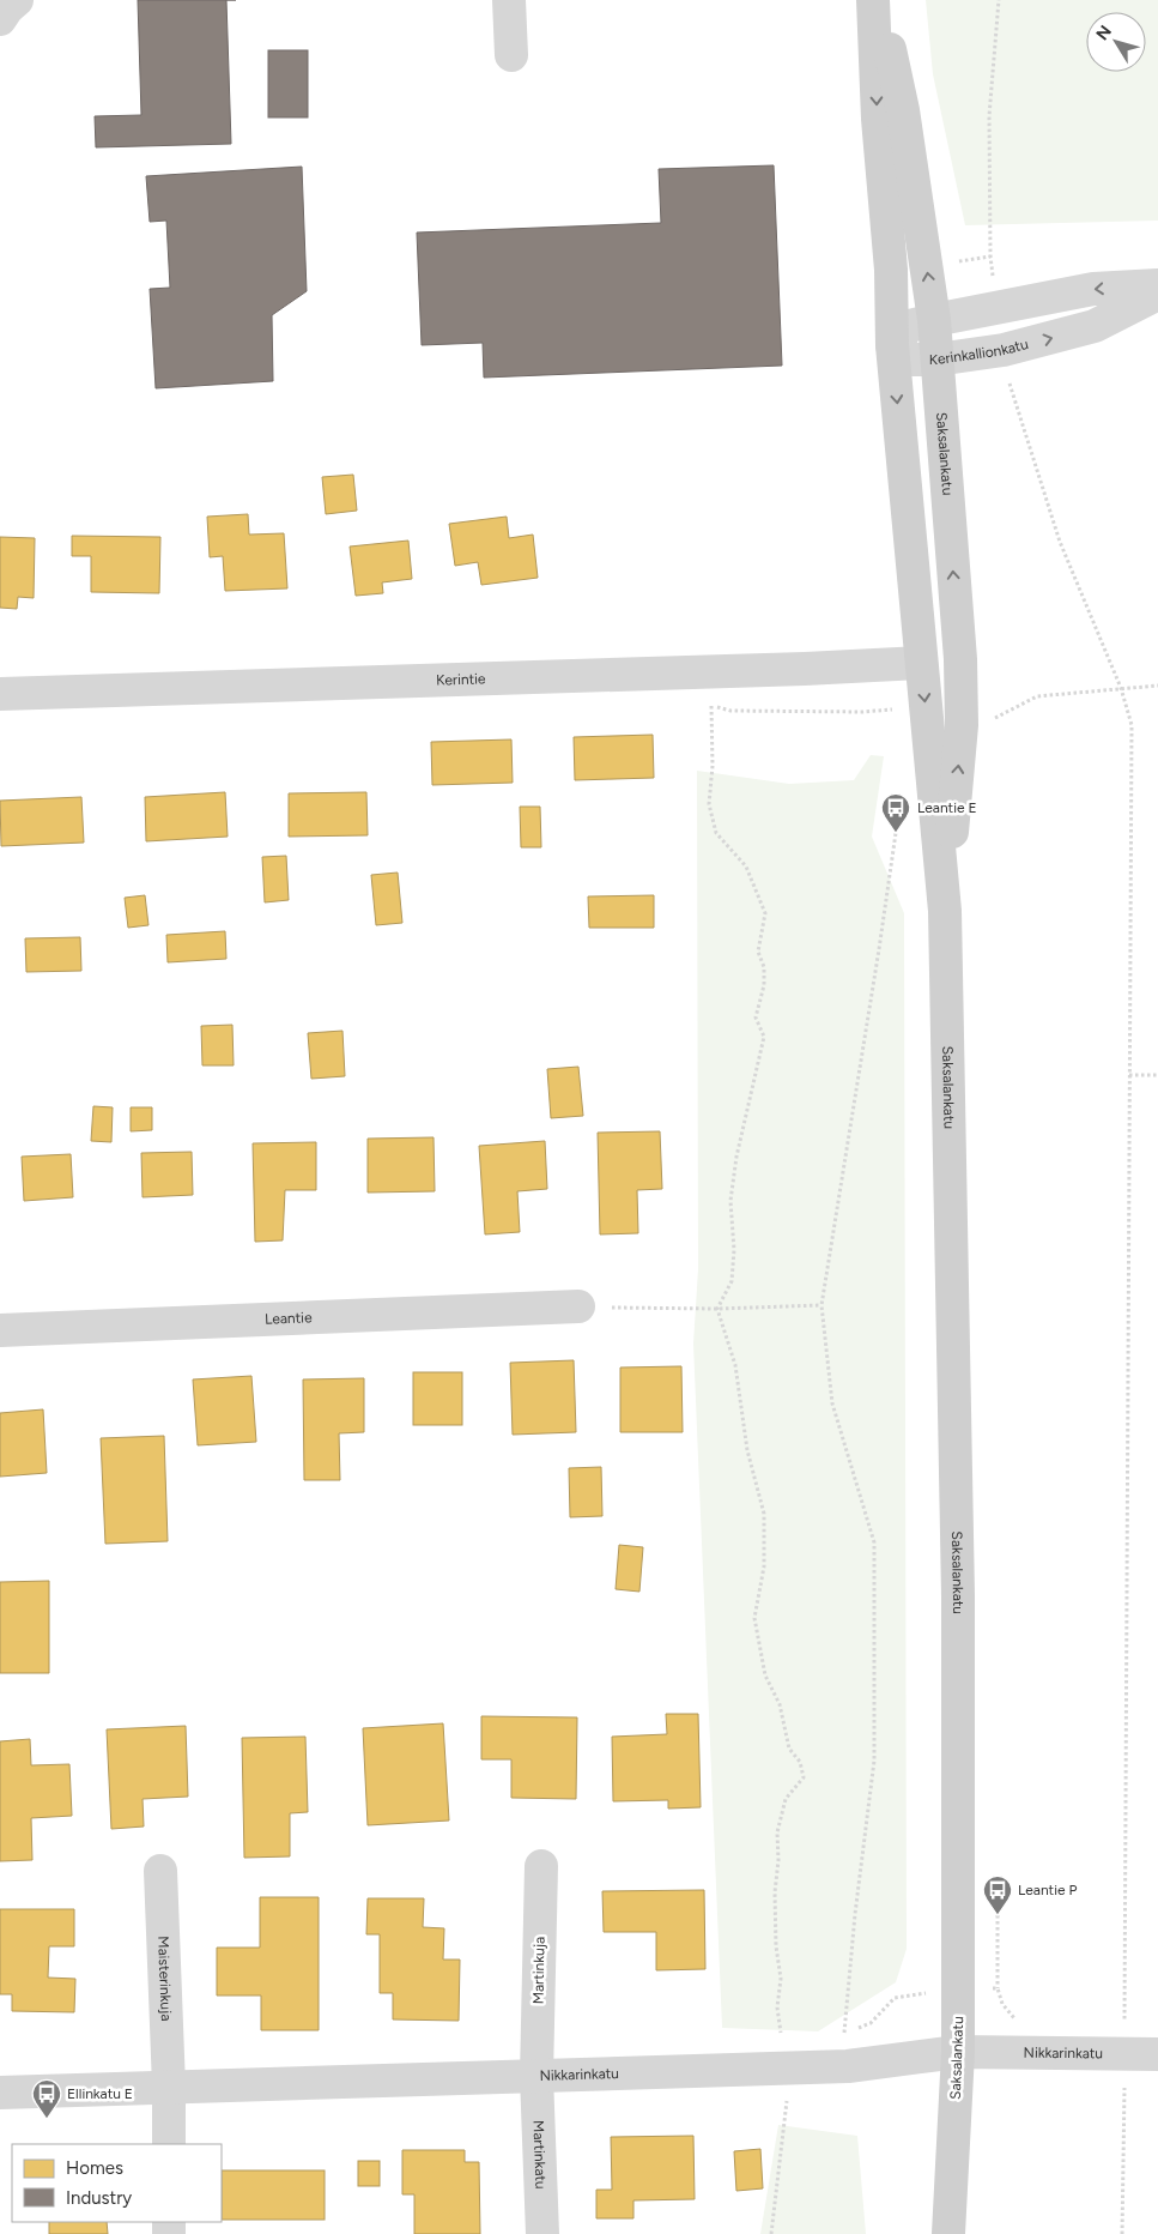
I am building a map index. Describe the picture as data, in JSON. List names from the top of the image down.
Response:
{
  "streets": {
    "main road": ["Saksalankatu"],
    "street": [
      "Kerinkallionkatu",
      "Kerintie",
      "Leantie",
      "Martinkuja",
      "Maisterinkuja",
      "Nikkarinkatu",
      "Martinkatu"
    ]
  },
  "crossings": [
    ["Kerinkallionkatu", "Saksalankatu"],
    ["Saksalankatu", "Kerintie"],
    ["Saksalankatu", "Nikkarinkatu"],
    ["Martinkuja", "Nikkarinkatu"],
    ["Martinkuja", "Martinkatu"],
    ["Maisterinkuja", "Nikkarinkatu"],
    ["Nikkarinkatu", "Martinkatu"]
  ],
  "places": {
    "bus stop": ["Leantie E", "Leantie P", "Ellinkatu E"]
  },
  "legend": ["Homes", "Industry"],
  "north": "top left"
}
